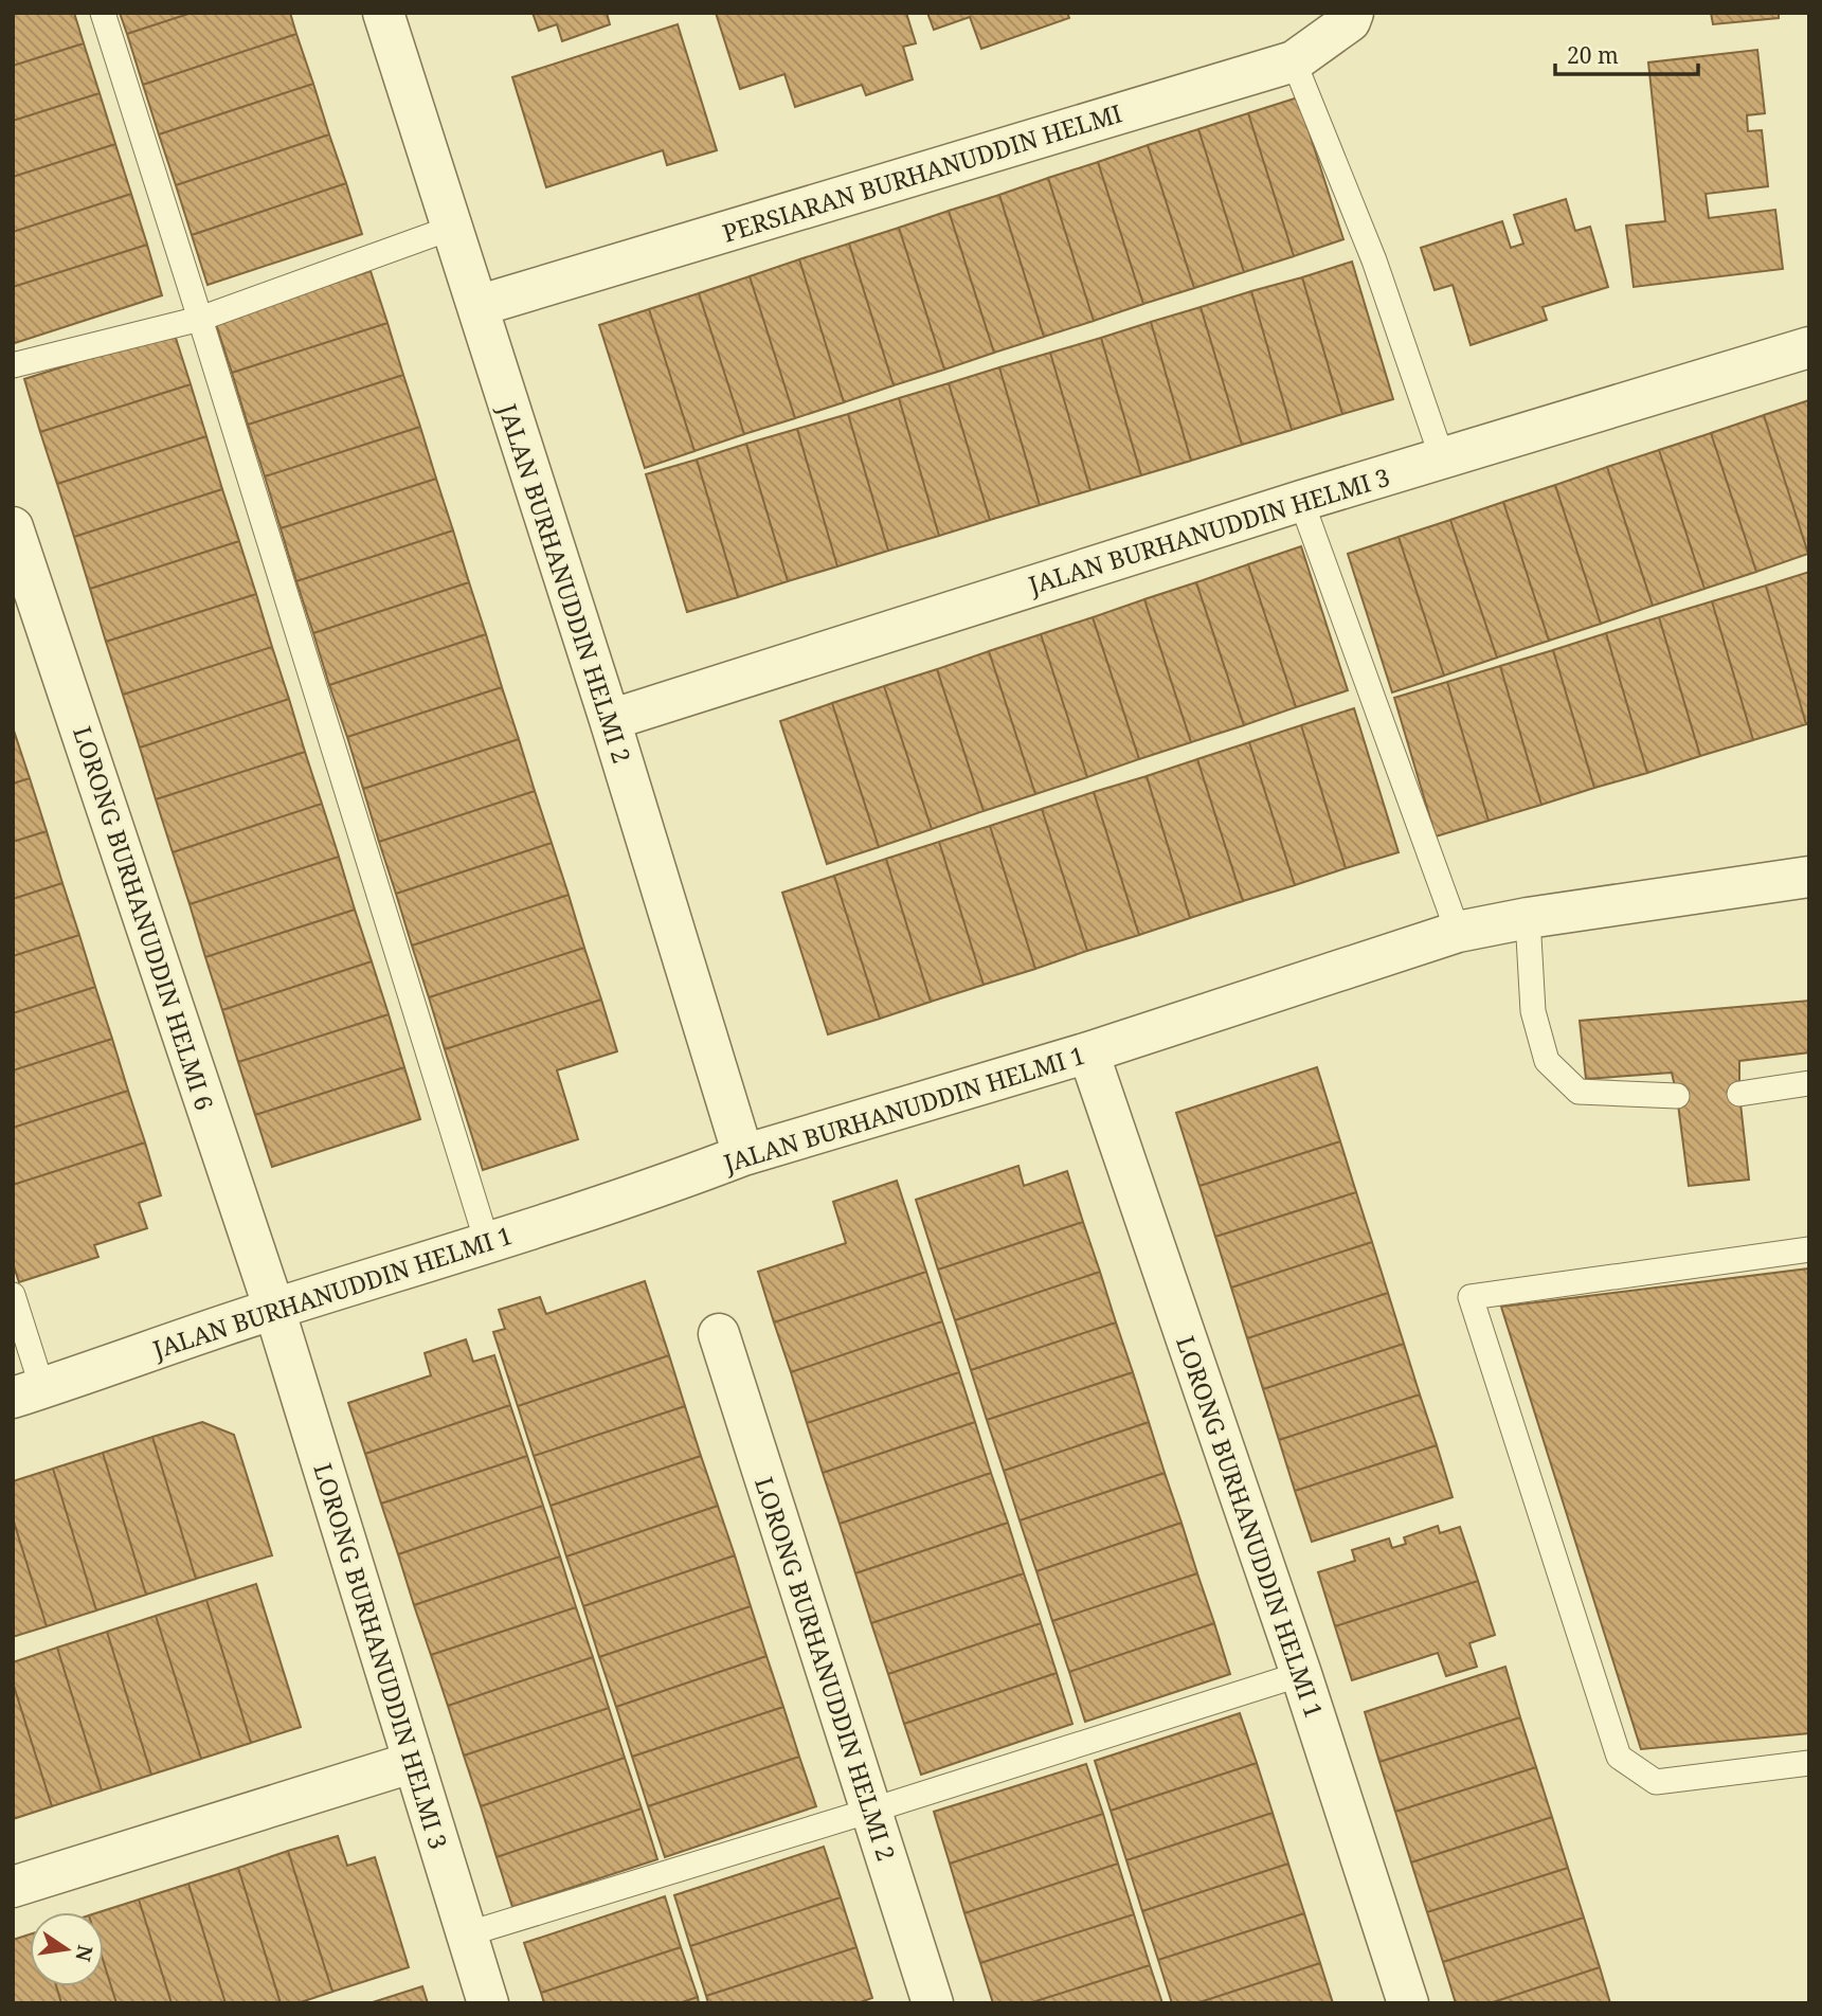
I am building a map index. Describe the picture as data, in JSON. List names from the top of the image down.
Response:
{
  "streets": {
    "street": [
      "PERSIARAN BURHANUDDIN HELMI",
      "JALAN BURHANUDDIN HELMI 3",
      "JALAN BURHANUDDIN HELMI 2",
      "LORONG BURHANUDDIN HELMI 6",
      "JALAN BURHANUDDIN HELMI 1",
      "LORONG BURHANUDDIN HELMI 1",
      "LORONG BURHANUDDIN HELMI 3",
      "LORONG BURHANUDDIN HELMI 2"
    ]
  },
  "crossings": [
    ["PERSIARAN BURHANUDDIN HELMI", "JALAN BURHANUDDIN HELMI 2"],
    ["JALAN BURHANUDDIN HELMI 3", "JALAN BURHANUDDIN HELMI 2"],
    ["JALAN BURHANUDDIN HELMI 2", "JALAN BURHANUDDIN HELMI 1"],
    ["LORONG BURHANUDDIN HELMI 6", "JALAN BURHANUDDIN HELMI 1"],
    ["LORONG BURHANUDDIN HELMI 6", "LORONG BURHANUDDIN HELMI 3"],
    ["JALAN BURHANUDDIN HELMI 1", "LORONG BURHANUDDIN HELMI 1"],
    ["JALAN BURHANUDDIN HELMI 1", "LORONG BURHANUDDIN HELMI 3"]
  ],
  "scale_bar": "20 m",
  "north": "right"
}
